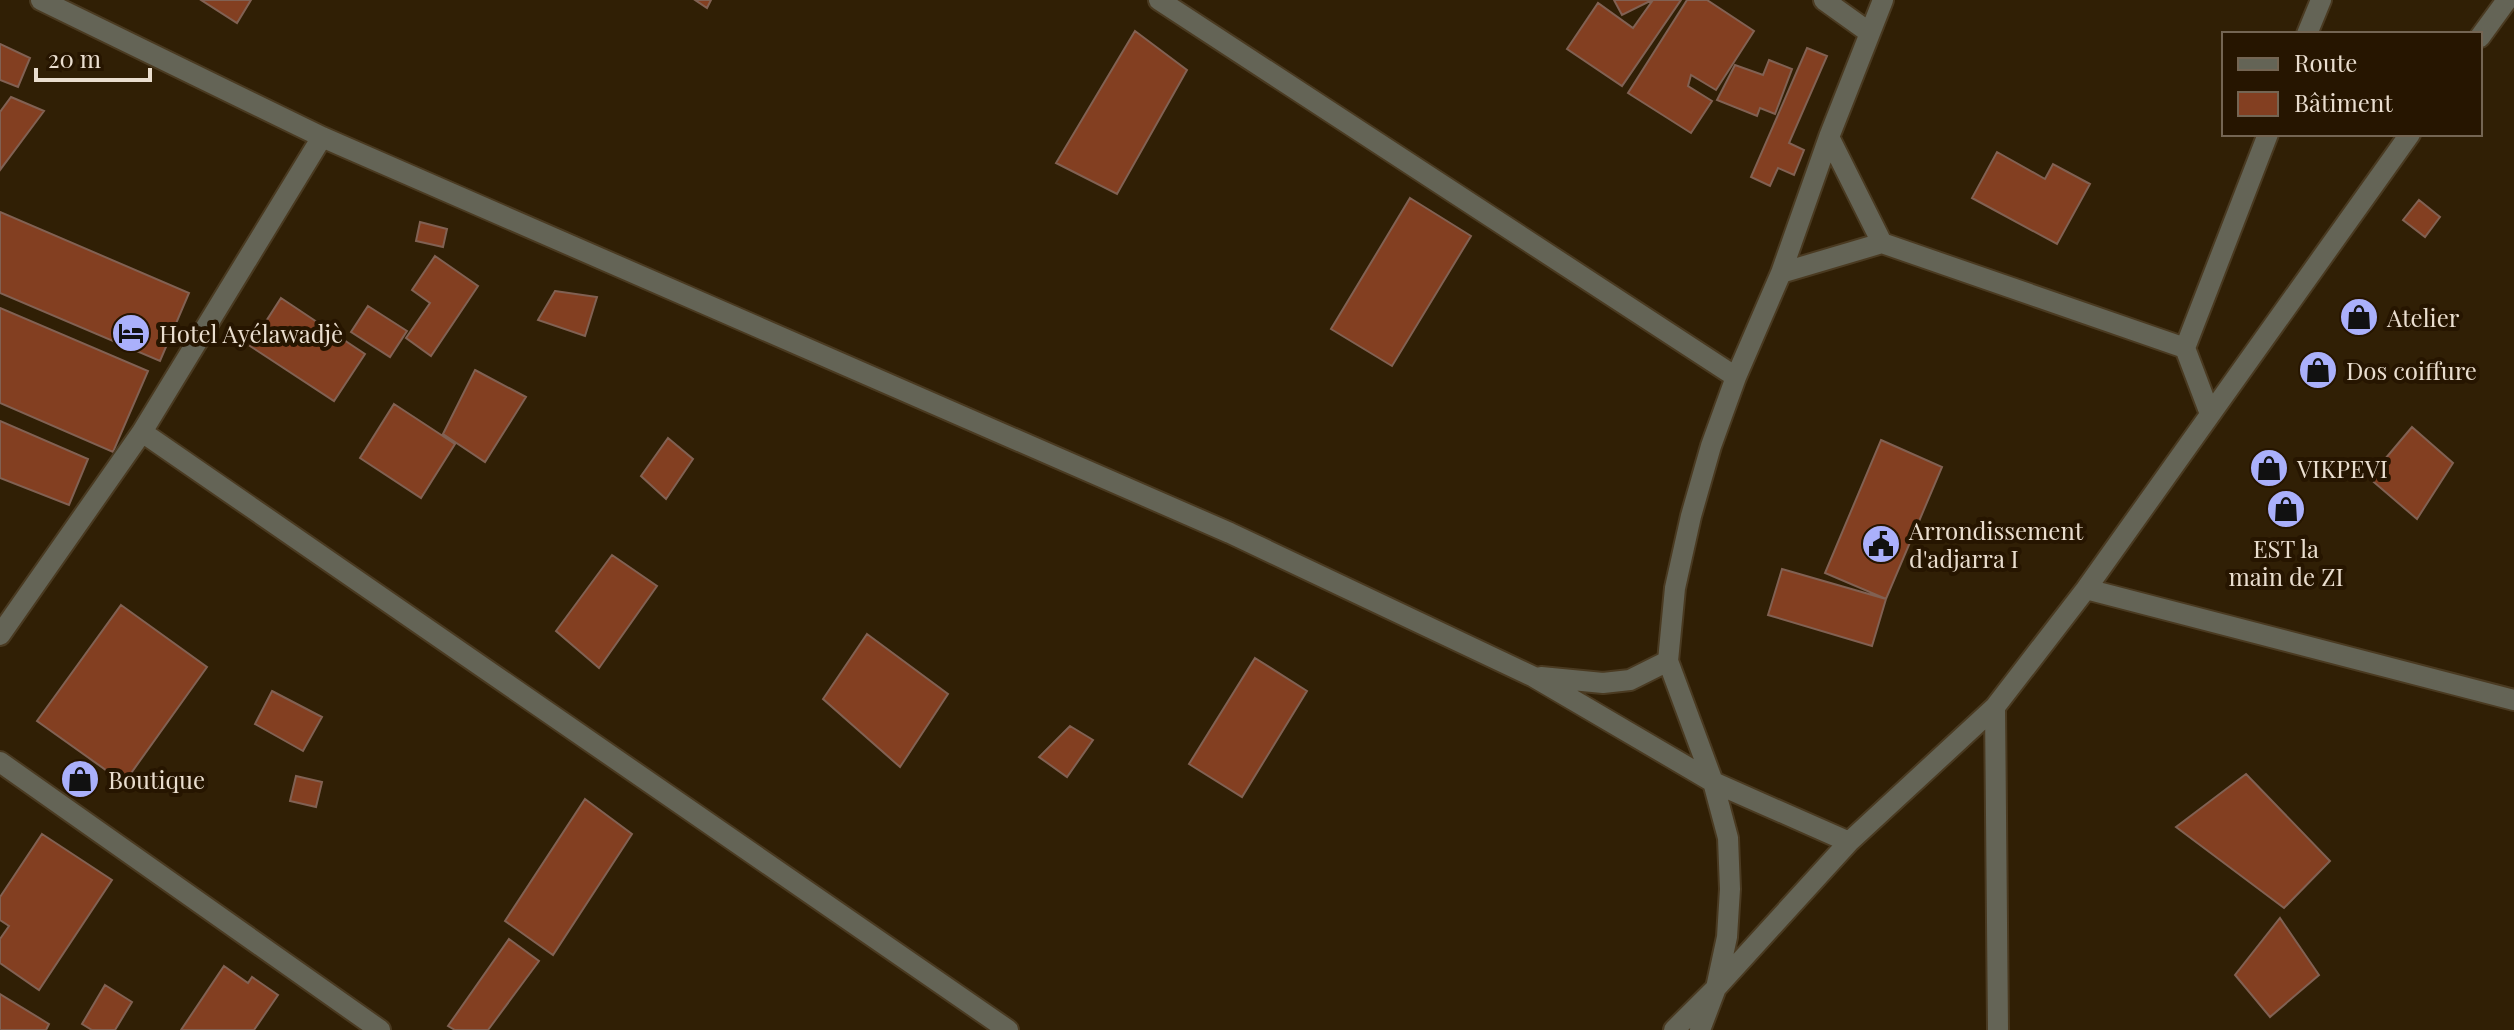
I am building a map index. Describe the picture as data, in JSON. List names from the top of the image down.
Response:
{
  "places": {
    "shop": [
      "Atelier",
      "Dos coiffure",
      "VIKPEVI",
      "EST la main de ZI",
      "Boutique"
    ],
    "hotel": ["Hotel Ayélawadjè"],
    "public building": ["Arrondissement d'adjarra I"]
  },
  "legend": ["Route", "Bâtiment"],
  "scale_bar": "20 m"
}
